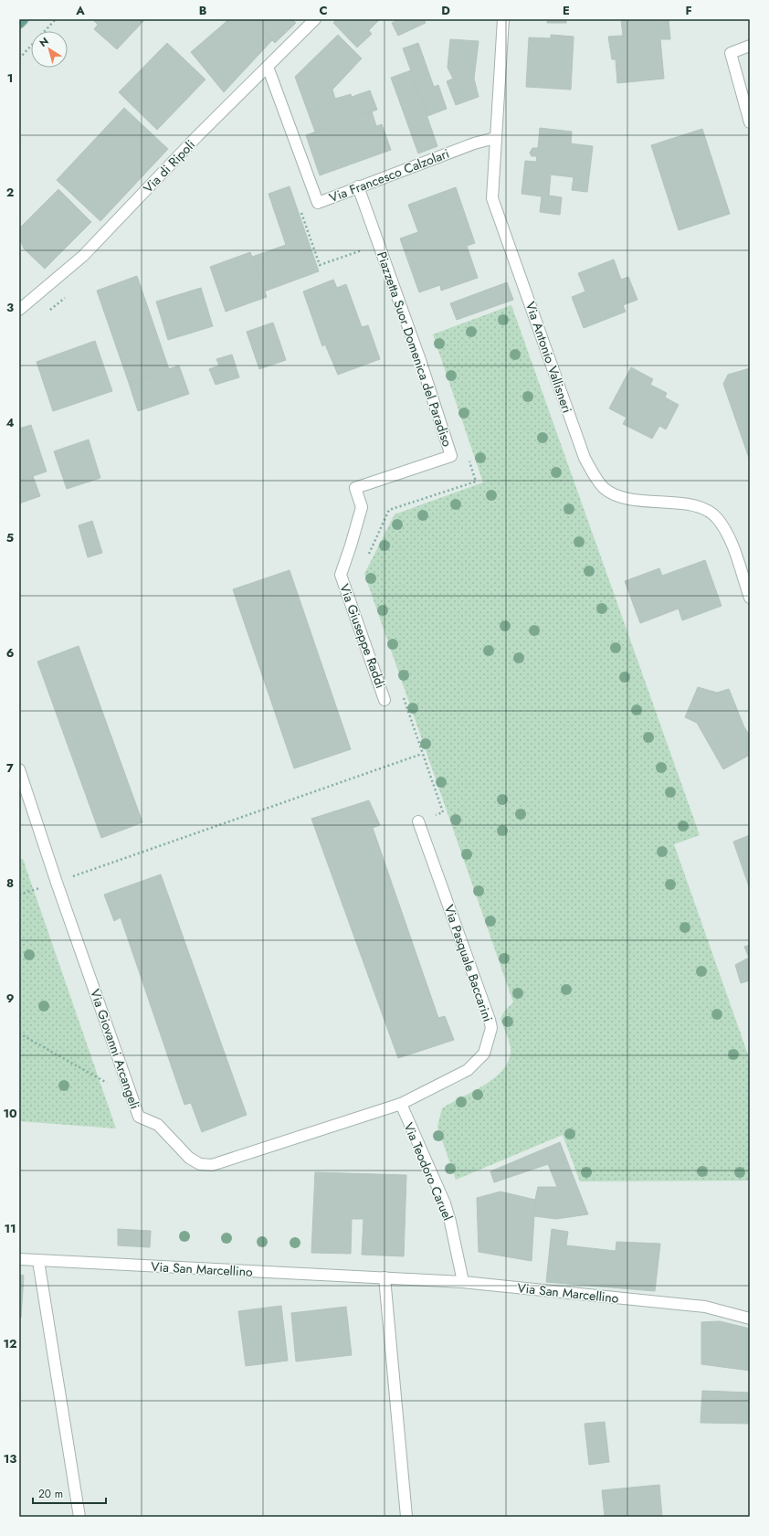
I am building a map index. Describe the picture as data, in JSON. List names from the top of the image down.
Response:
{
  "streets": {
    "street": [
      "Via di Ripoli",
      "Via Francesco Calzolari",
      "Piazzetta Suor Domenica del Paradiso",
      "Via Antonio Vallisneri",
      "Via Giuseppe Raddi",
      "Via Pasquale Baccarini",
      "Via Giovanni Arcangeli",
      "Via Teodoro Caruel",
      "Via San Marcellino"
    ]
  },
  "crossings": [
    ["Via di Ripoli", "Via Francesco Calzolari"],
    ["Via Francesco Calzolari", "Piazzetta Suor Domenica del Paradiso"],
    ["Via Francesco Calzolari", "Via Antonio Vallisneri"],
    ["Piazzetta Suor Domenica del Paradiso", "Via Giuseppe Raddi"],
    ["Via Pasquale Baccarini", "Via Giovanni Arcangeli"],
    ["Via Pasquale Baccarini", "Via Teodoro Caruel"],
    ["Via Giovanni Arcangeli", "Via Teodoro Caruel"],
    ["Via Teodoro Caruel", "Via San Marcellino"]
  ],
  "scale_bar": "20 m",
  "north": "top left",
  "grid": {
    "columns": [
      "A",
      "B",
      "C",
      "D",
      "E",
      "F"
    ],
    "rows": [
      "1",
      "2",
      "3",
      "4",
      "5",
      "6",
      "7",
      "8",
      "9",
      "10",
      "11",
      "12",
      "13"
    ]
  }
}
